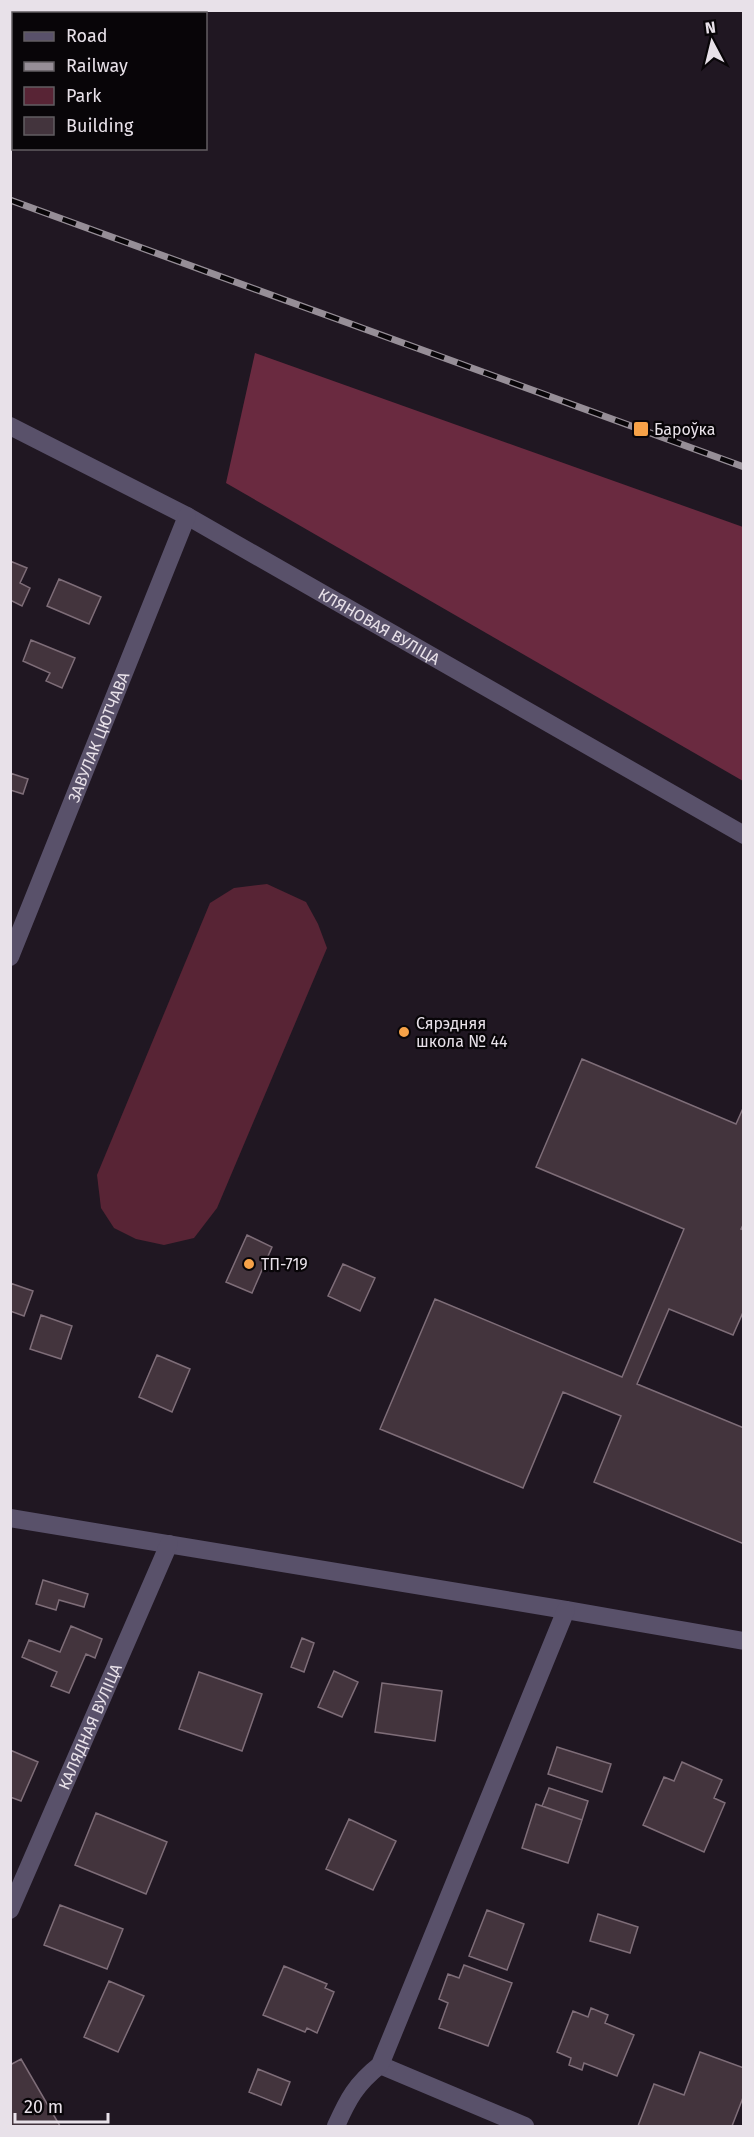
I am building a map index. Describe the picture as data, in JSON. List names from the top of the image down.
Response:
{
  "streets": {
    "street": ["КЛЯНОВАЯ ВУЛІЦА", "ЗАВУЛАК ЦЮТЧАВА", "КАЛЯДНАЯ ВУЛІЦА"]
  },
  "crossings": [
    ["КЛЯНОВАЯ ВУЛІЦА", "ЗАВУЛАК ЦЮТЧАВА"]
  ],
  "places": {
    "transit": ["Бароўка"],
    "other": ["Сярэдняя школа № 44", "ТП-719"]
  },
  "legend": [
    "Road",
    "Railway",
    "Park",
    "Building"
  ],
  "scale_bar": "20 m",
  "north": "top"
}
